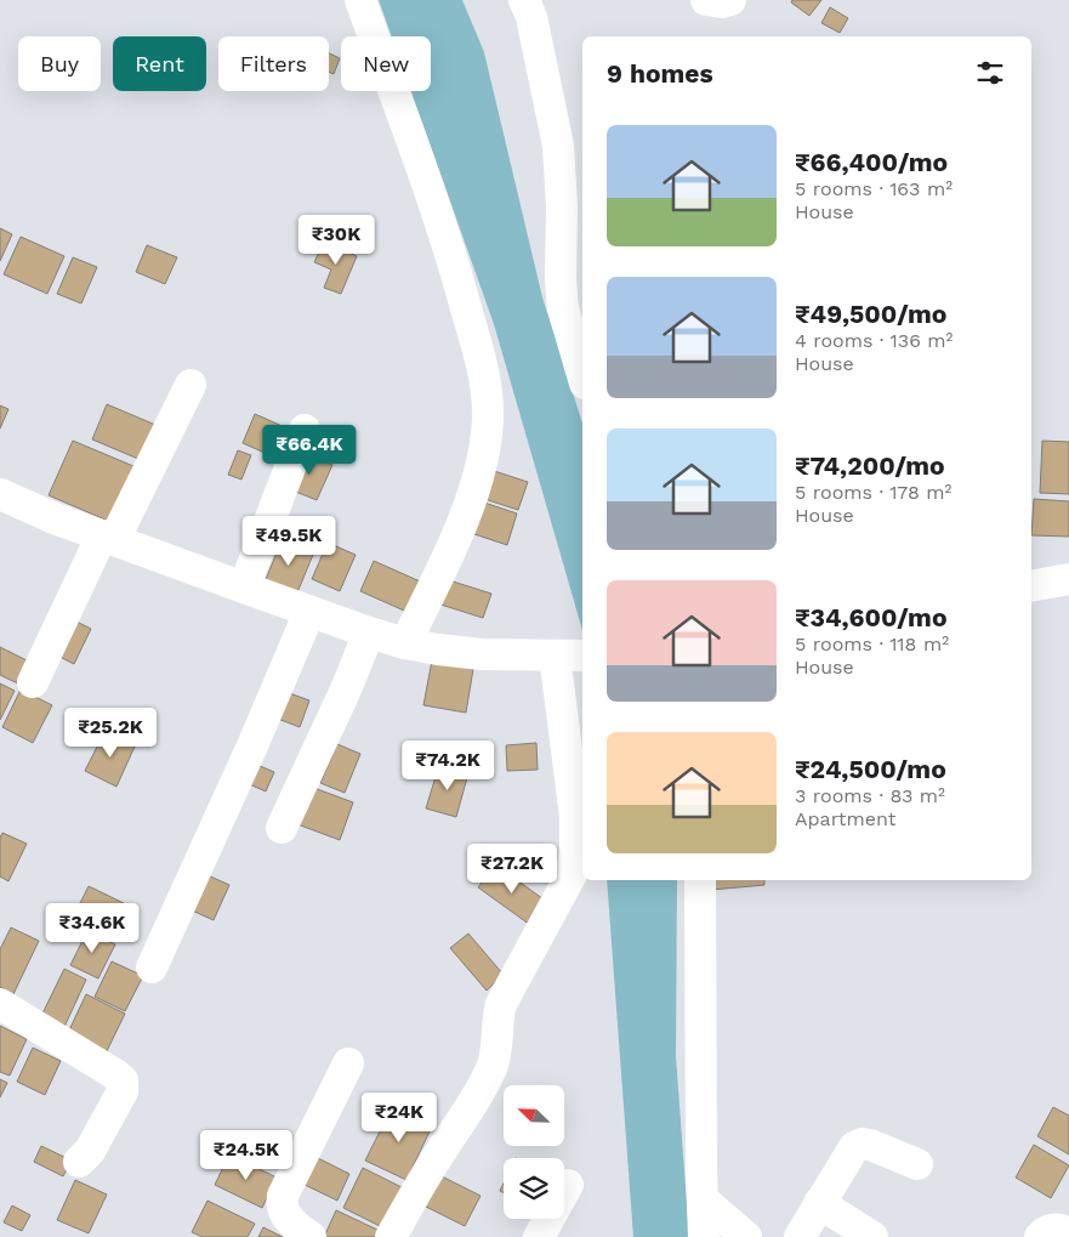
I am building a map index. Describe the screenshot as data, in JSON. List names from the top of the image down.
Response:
{
  "north": "top left",
  "page": {
    "chip": [
      "Buy",
      "Rent",
      "Filters",
      "New"
    ],
    "heading": "9 homes",
    "list": [
      {
        "name": "₹66,400/mo",
        "note": "5 rooms · 163 m² · House"
      },
      {
        "name": "₹49,500/mo",
        "note": "4 rooms · 136 m² · House"
      },
      {
        "name": "₹74,200/mo",
        "note": "5 rooms · 178 m² · House"
      },
      {
        "name": "₹34,600/mo",
        "note": "5 rooms · 118 m² · House"
      },
      {
        "name": "₹24,500/mo",
        "note": "3 rooms · 83 m² · Apartment"
      }
    ],
    "price": [
      "₹30K",
      "₹66.4K",
      "₹49.5K",
      "₹25.2K",
      "₹74.2K",
      "₹27.2K",
      "₹34.6K",
      "₹24K",
      "₹24.5K"
    ]
  }
}
